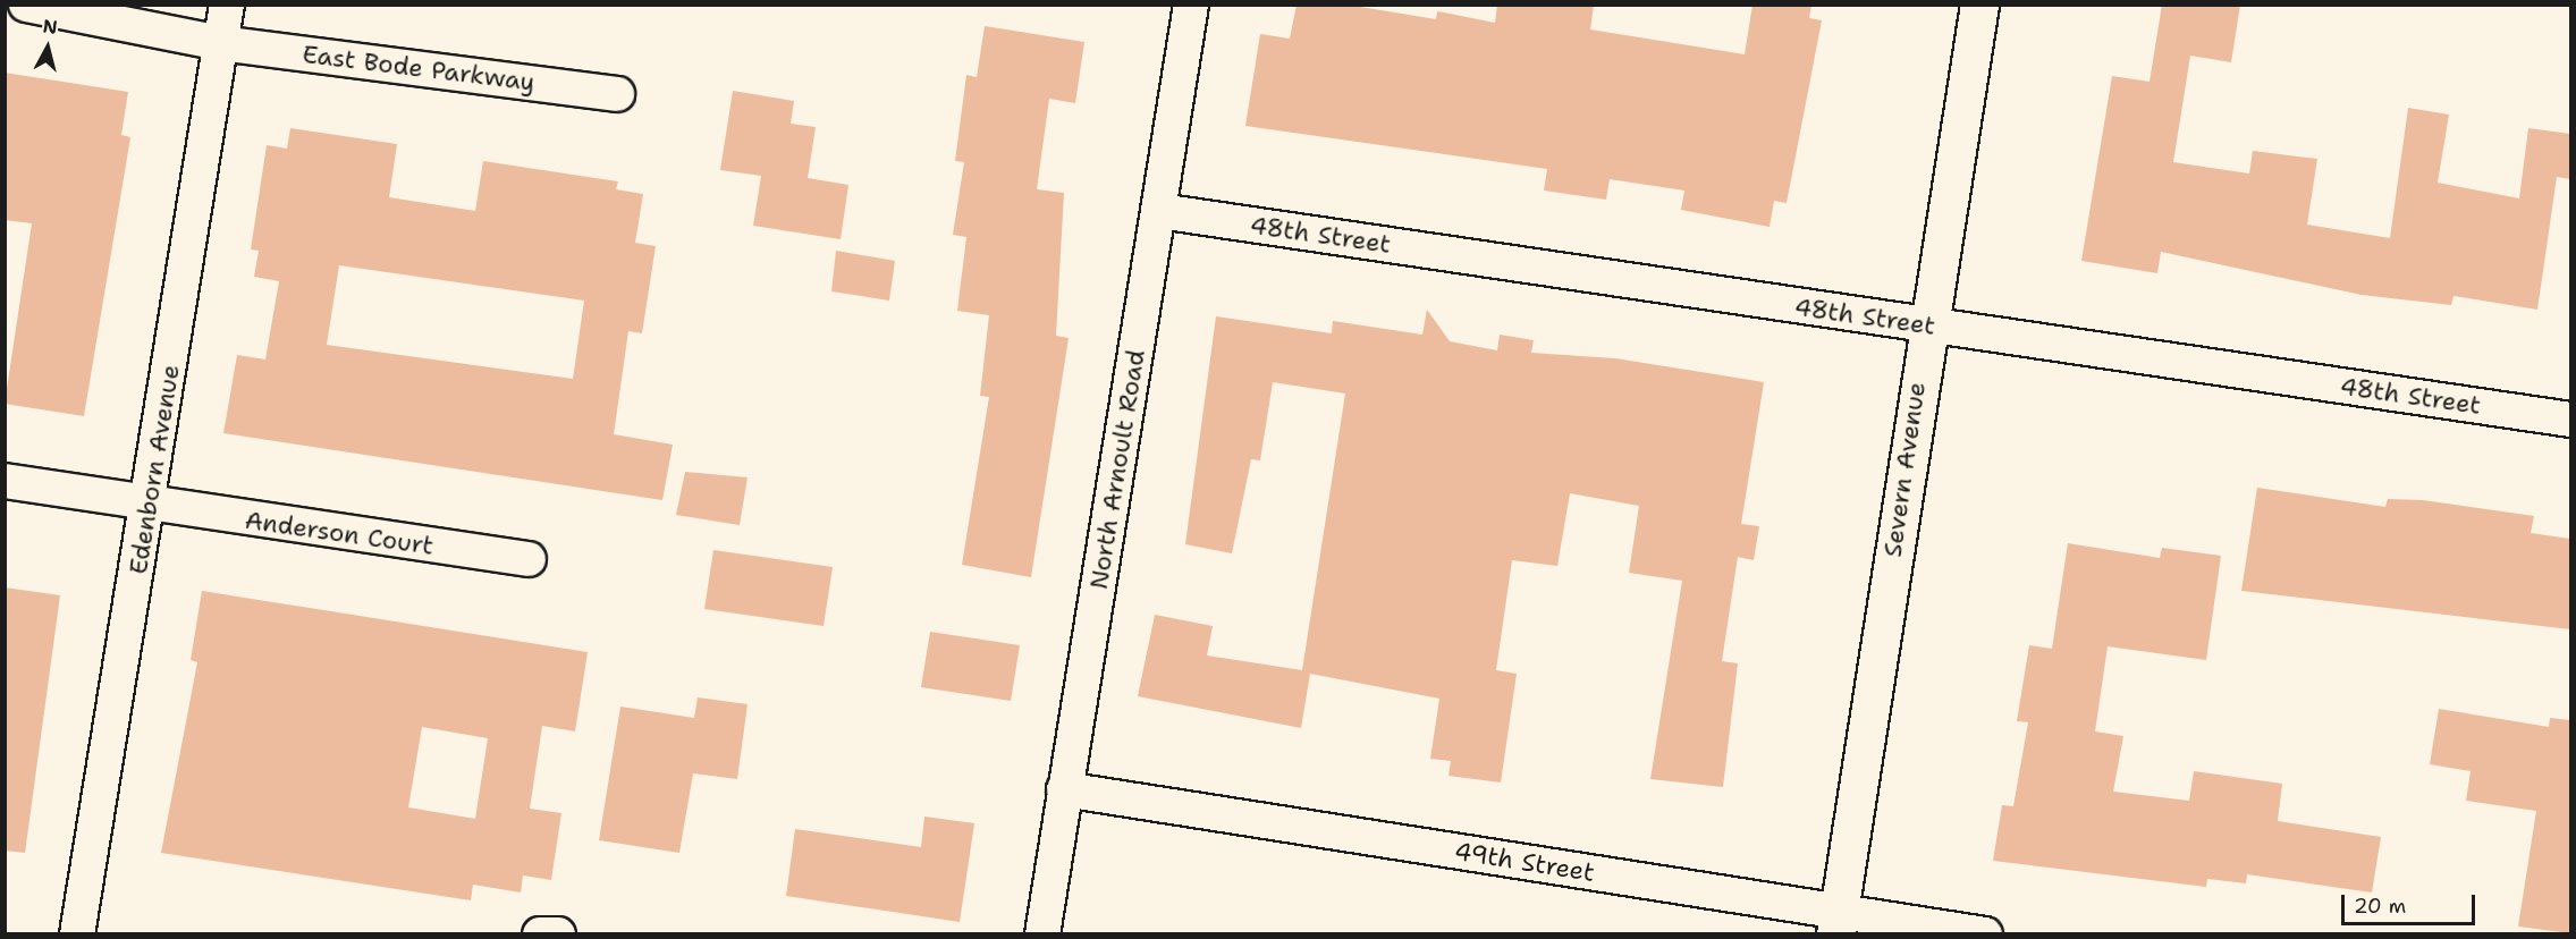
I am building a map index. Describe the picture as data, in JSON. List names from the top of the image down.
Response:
{
  "streets": {
    "street": [
      "East Bode Parkway",
      "48th Street",
      "Edenborn Avenue",
      "North Arnoult Road",
      "Severn Avenue",
      "Anderson Court",
      "49th Street"
    ]
  },
  "crossings": [
    ["East Bode Parkway", "Edenborn Avenue"],
    ["48th Street", "North Arnoult Road"],
    ["48th Street", "Severn Avenue"],
    ["Edenborn Avenue", "Anderson Court"],
    ["North Arnoult Road", "49th Street"],
    ["Severn Avenue", "49th Street"]
  ],
  "scale_bar": "20 m",
  "north": "top"
}
